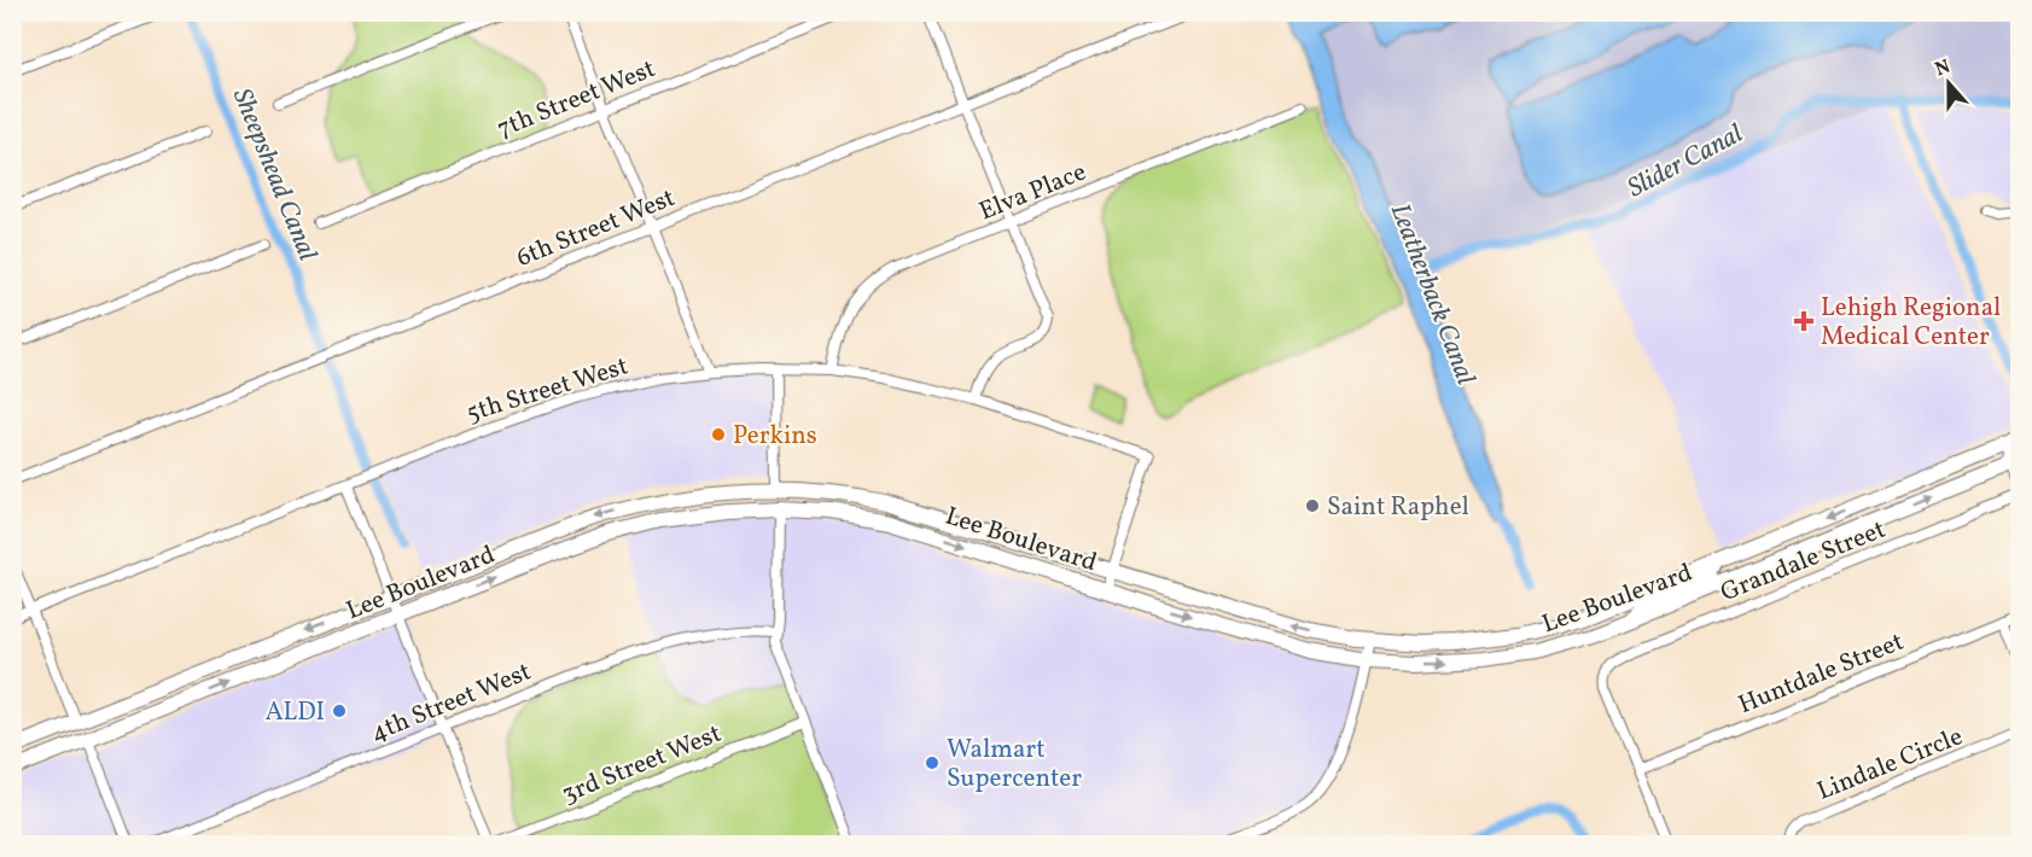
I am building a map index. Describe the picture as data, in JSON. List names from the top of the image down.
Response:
{
  "streets": {
    "main road": ["Lee Boulevard"],
    "street": [
      "7th Street West",
      "Elva Place",
      "6th Street West",
      "5th Street West",
      "Grandale Street",
      "Huntdale Street",
      "4th Street West",
      "3rd Street West",
      "Lindale Circle"
    ]
  },
  "crossings": [
    ["Elva Place", "5th Street West"],
    ["5th Street West", "Lee Boulevard"],
    ["Grandale Street", "Huntdale Street"]
  ],
  "water": ["Slider Canal", "Sheepshead Canal", "Leatherback Canal"],
  "places": {
    "health": ["Lehigh Regional Medical Center"],
    "other": [
      "Perkins",
      "Saint Raphel",
      "ALDI",
      "Walmart Supercenter"
    ]
  },
  "north": "top"
}
